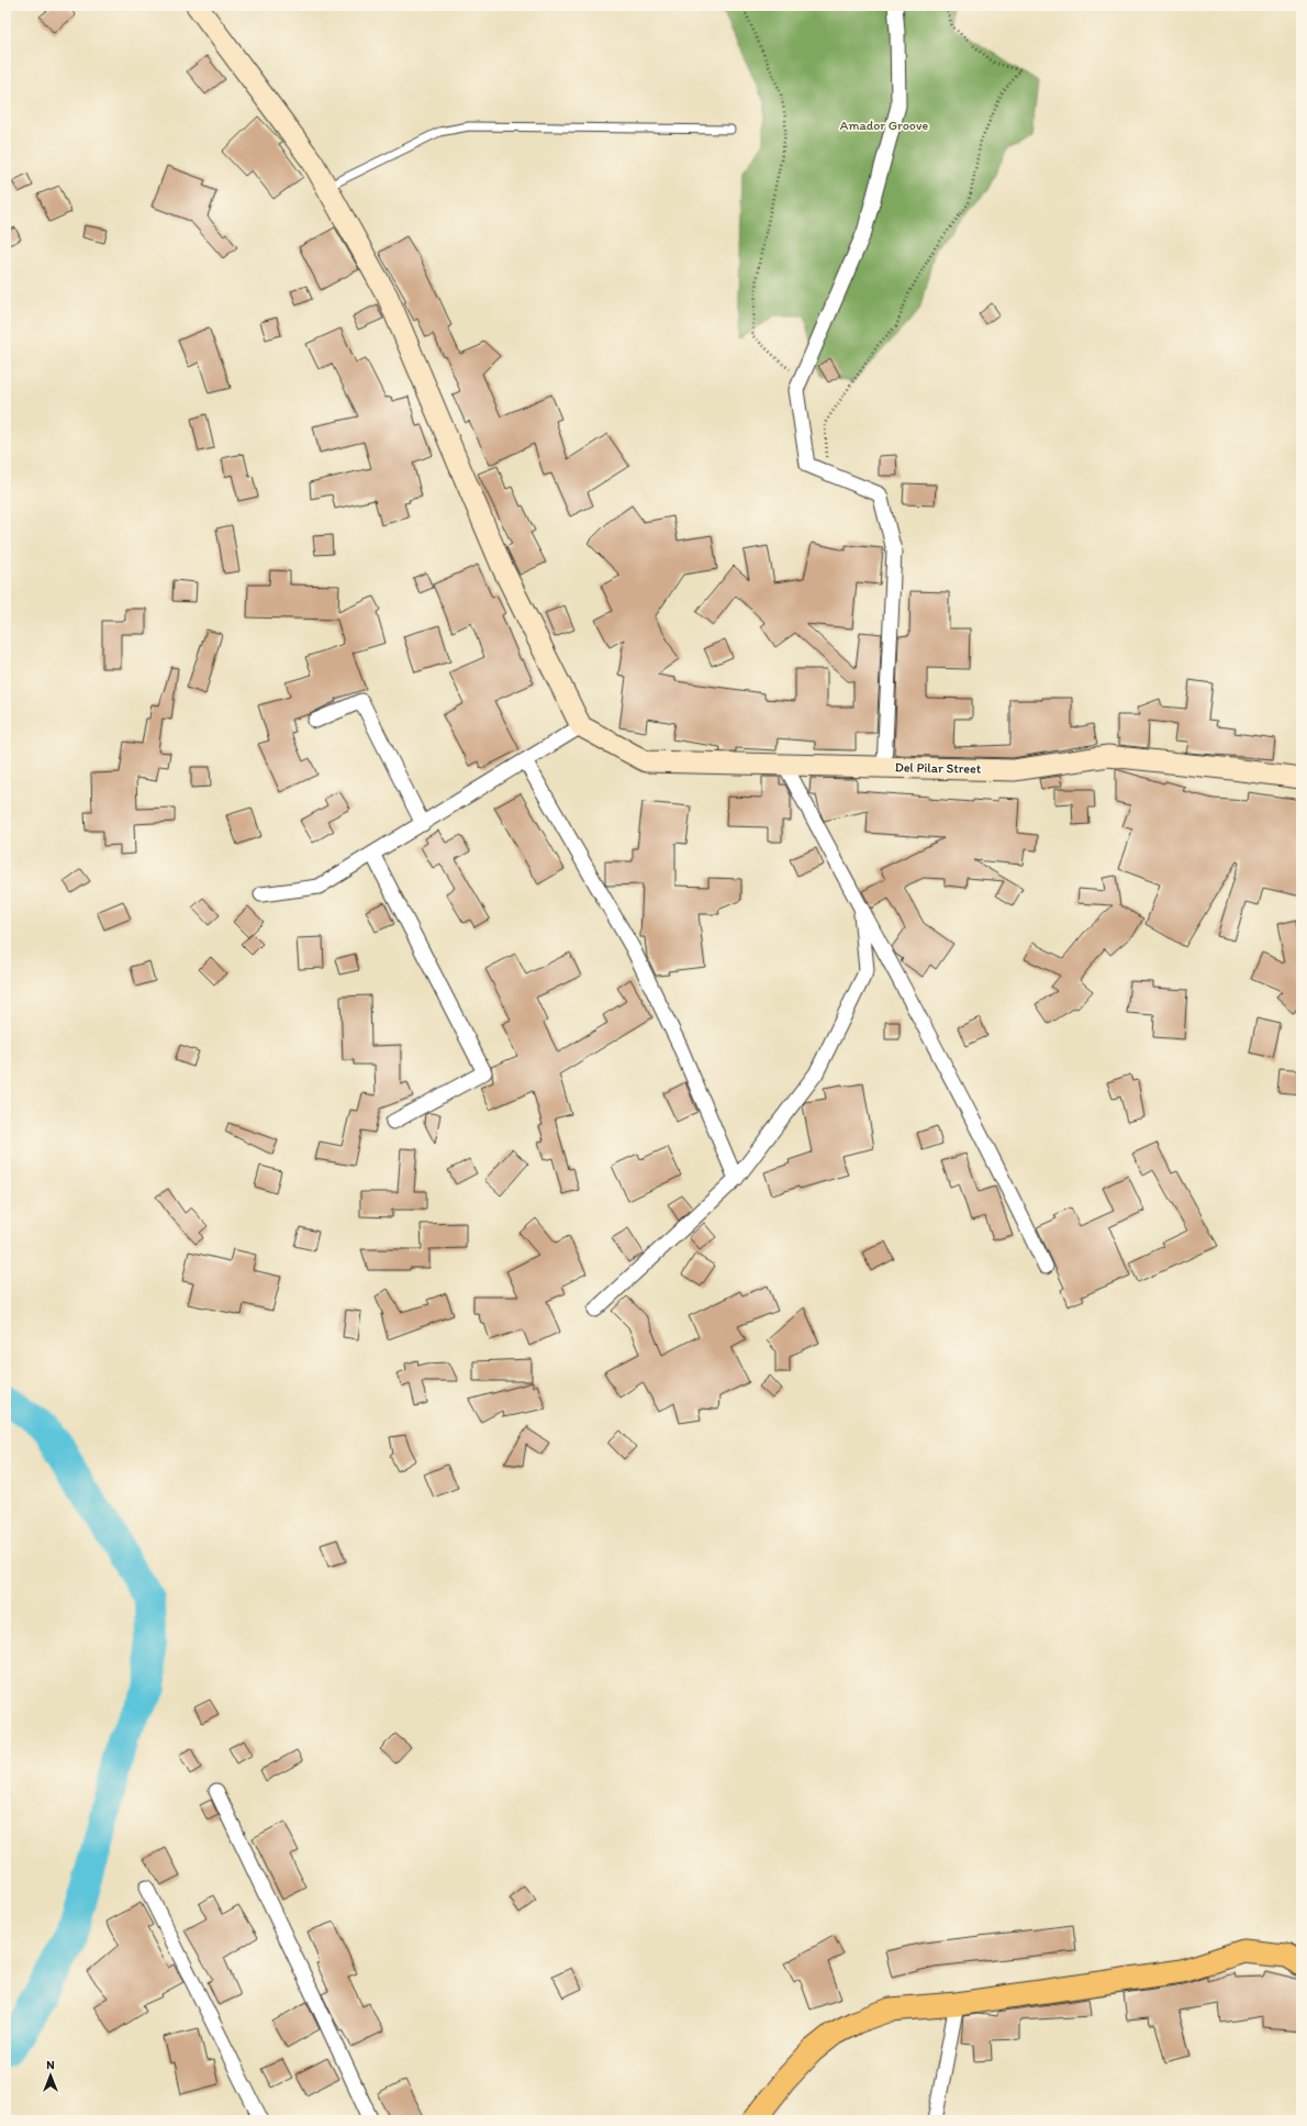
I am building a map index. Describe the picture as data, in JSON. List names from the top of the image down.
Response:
{
  "streets": {
    "street": ["Del Pilar Street"]
  },
  "parks": ["Amador Groove"],
  "north": "top"
}
